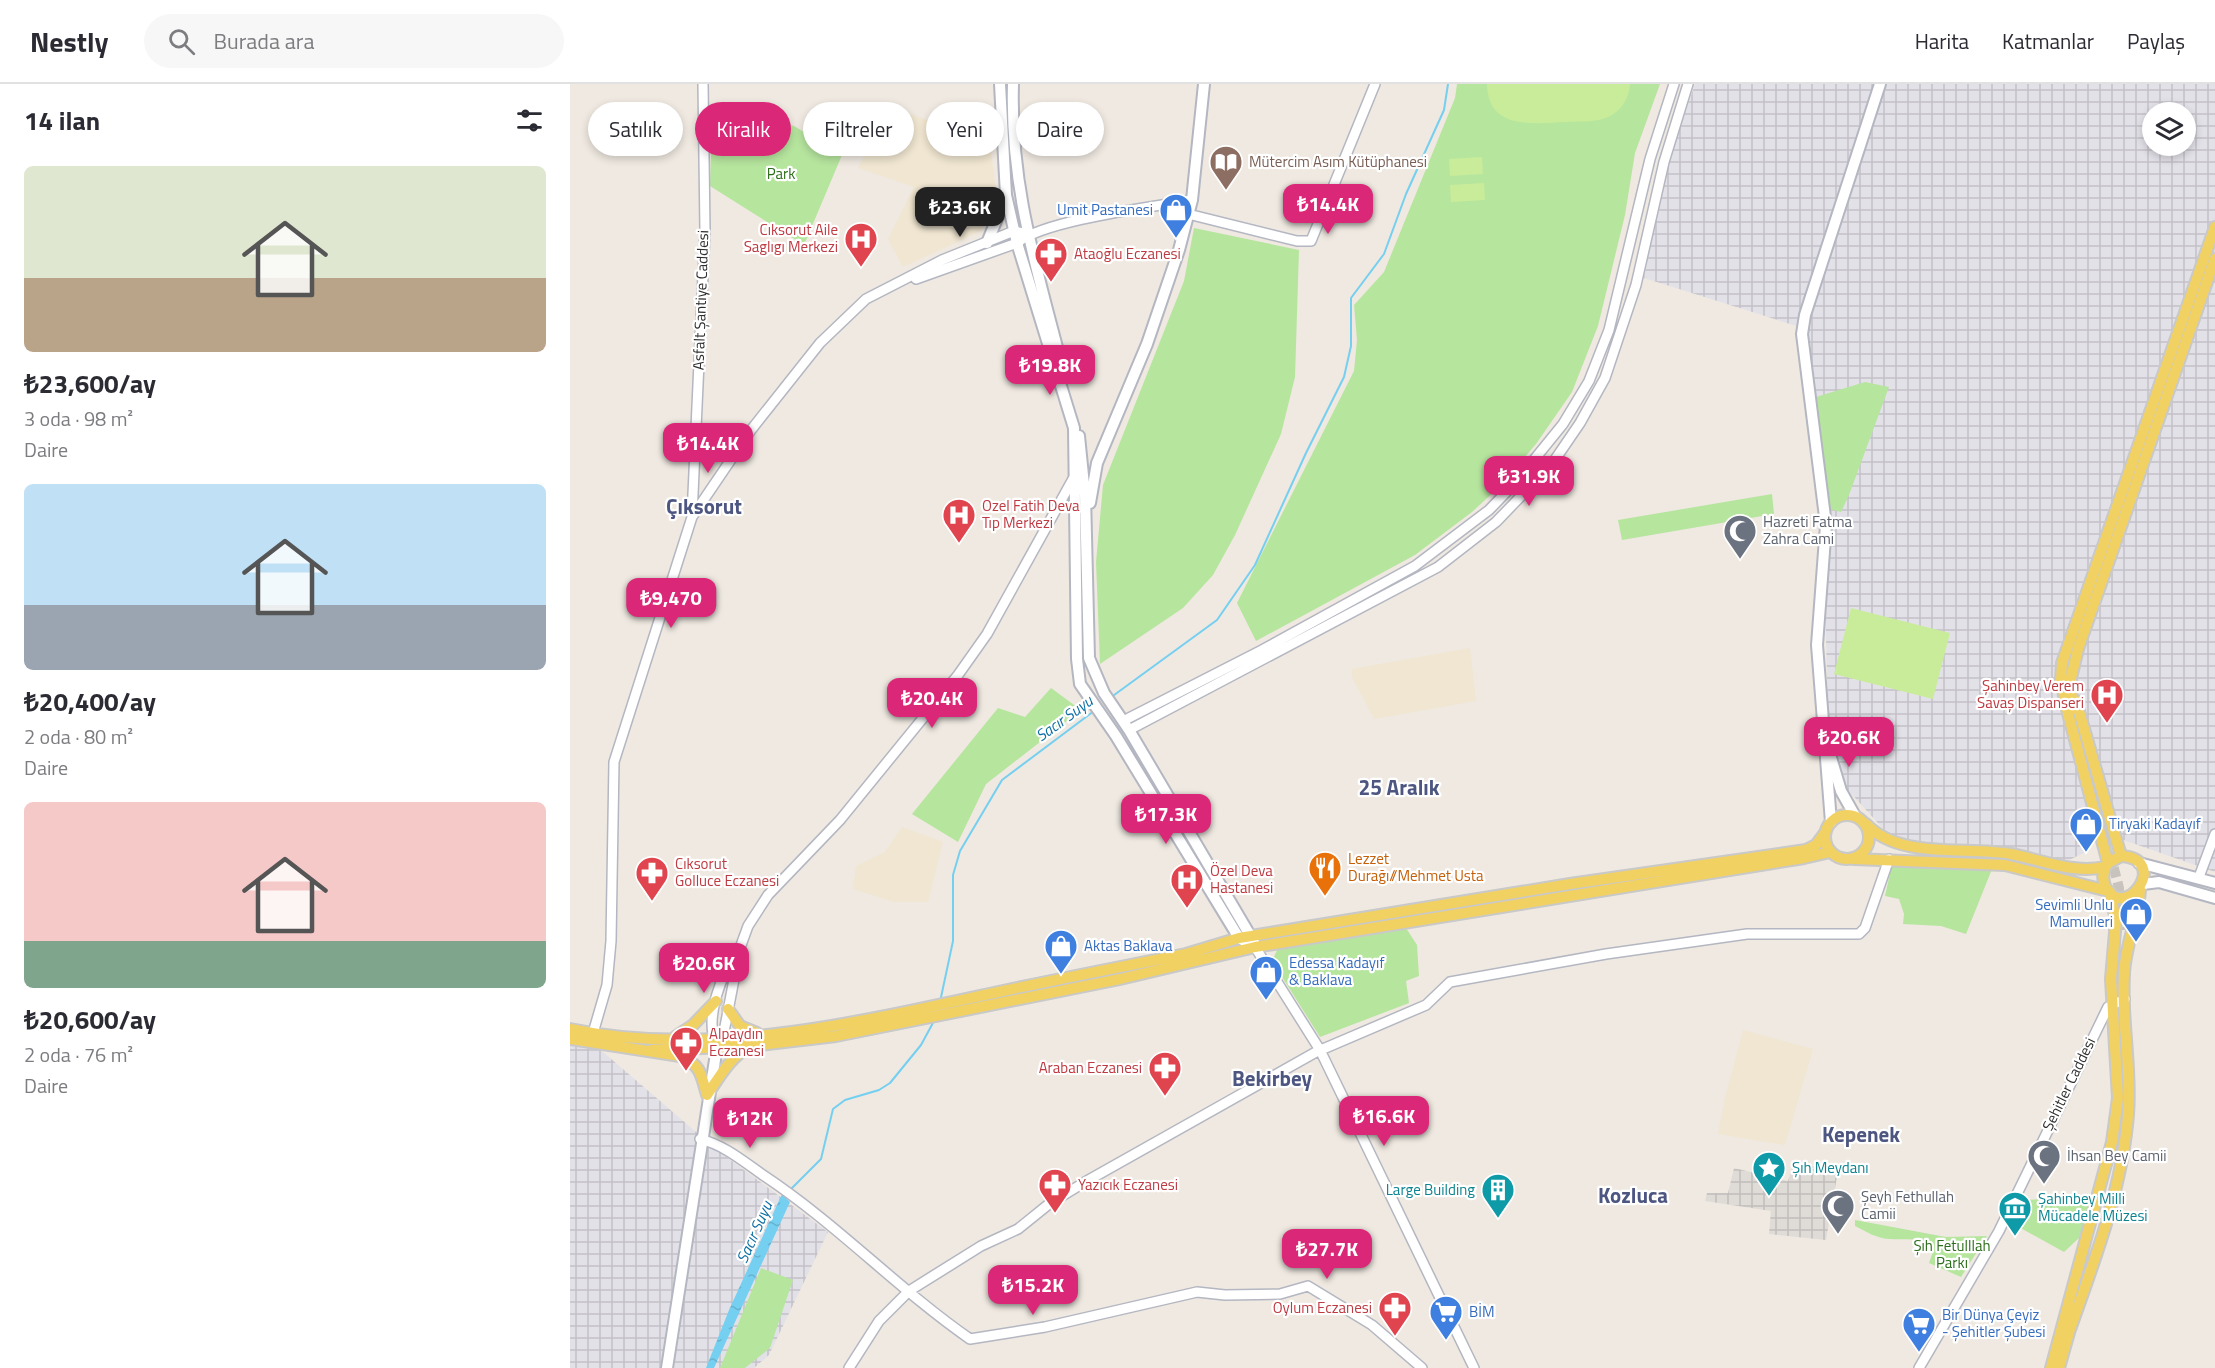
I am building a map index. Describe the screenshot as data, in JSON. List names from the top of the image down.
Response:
{
  "streets": {
    "street": ["Asfalt Şantiye Caddesi", "Şehitler Caddesi"]
  },
  "districts": [
    "Çıksorut",
    "25 Aralık",
    "Bekirbey",
    "Kepenek",
    "Kozluca"
  ],
  "water": ["Sacır Suyu"],
  "parks": ["Park", "Şıh Fetulllah Parkı"],
  "places": {
    "library": ["Mütercim Asım Kütüphanesi"],
    "shop": [
      "Umit Pastanesi",
      "Tiryaki Kadayıf",
      "Sevimli Unlu Mamulleri",
      "Aktas Baklava",
      "Edessa Kadayıf & Baklava"
    ],
    "hospital": [
      "Cıksorut Aile Saglıgı Merkezi",
      "Ozel Fatih Deva Tıp Merkezi",
      "Şahinbey Verem Savaş Dispanseri",
      "Özel Deva Hastanesi"
    ],
    "pharmacy": [
      "Ataoğlu Eczanesi",
      "Cıksorut Golluce Eczanesi",
      "Alpaydın Eczanesi",
      "Araban Eczanesi",
      "Yazıcık Eczanesi",
      "Oylum Eczanesi"
    ],
    "mosque": ["Hazreti Fatma Zahra Cami", "İhsan Bey Camii", "Şeyh Fethullah Camii"],
    "restaurant": ["Lezzet Durağı//Mehmet Usta"],
    "place": ["Şıh Meydanı"],
    "building": ["Large Building"],
    "museum": ["Şahinbey Milli Mücadele Müzesi"],
    "supermarket": ["BİM", "Bir Dünya Çeyiz - Şehitler Şubesi"]
  },
  "page": {
    "header": "Nestly",
    "search": "Burada ara",
    "nav": ["Harita", "Katmanlar", "Paylaş"],
    "heading": "14 ilan",
    "chip": [
      "Satılık",
      "Kiralık",
      "Filtreler",
      "Yeni",
      "Daire"
    ],
    "list": [
      {
        "name": "₺23,600/ay",
        "note": "3 oda · 98 m² · Daire"
      },
      {
        "name": "₺20,400/ay",
        "note": "2 oda · 80 m² · Daire"
      },
      {
        "name": "₺20,600/ay",
        "note": "2 oda · 76 m² · Daire"
      }
    ],
    "price": [
      "₺14.4K",
      "₺23.6K",
      "₺19.8K",
      "₺14.4K",
      "₺31.9K",
      "₺9,470",
      "₺20.4K",
      "₺20.6K",
      "₺17.3K",
      "₺20.6K",
      "₺16.6K",
      "₺12K",
      "₺27.7K",
      "₺15.2K"
    ]
  }
}
